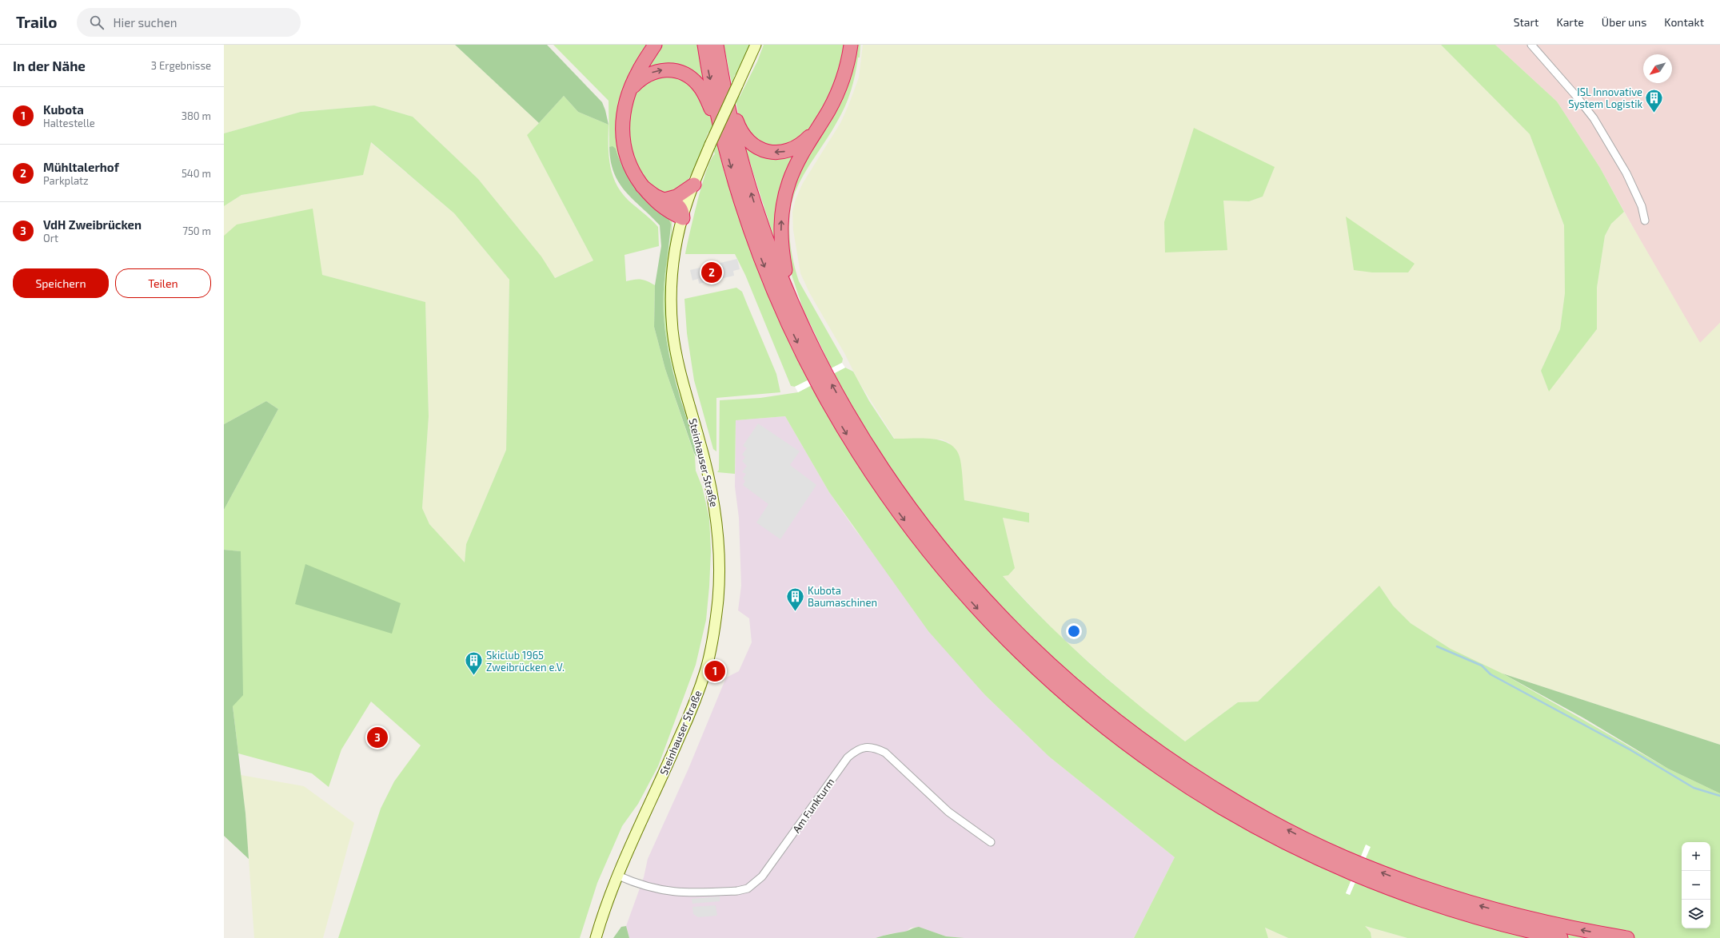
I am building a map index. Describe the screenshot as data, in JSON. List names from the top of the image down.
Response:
{
  "streets": {
    "main road": ["Steinhauser Straße"],
    "street": ["Am Funkturm"]
  },
  "crossings": [
    ["Steinhauser Straße", "Am Funkturm"]
  ],
  "places": {
    "building": ["ISL Innovative System Logistik", "Kubota Baumaschinen", "Skiclub 1965 Zweibrücken e.V."]
  },
  "north": "bottom left",
  "page": {
    "header": "Trailo",
    "search": "Hier suchen",
    "nav": [
      "Start",
      "Karte",
      "Über uns",
      "Kontakt"
    ],
    "heading": ["In der Nähe", "3 Ergebnisse"],
    "list": [
      {
        "mark": "1",
        "name": "Kubota",
        "note": "Haltestelle",
        "value": "380 m"
      },
      {
        "mark": "2",
        "name": "Mühltalerhof",
        "note": "Parkplatz",
        "value": "540 m"
      },
      {
        "mark": "3",
        "name": "VdH Zweibrücken",
        "note": "Ort",
        "value": "750 m"
      }
    ],
    "buttons": ["Speichern", "Teilen"],
    "pins": ["2", "1", "3"],
    "map_buttons": ["+", "−"]
  }
}
